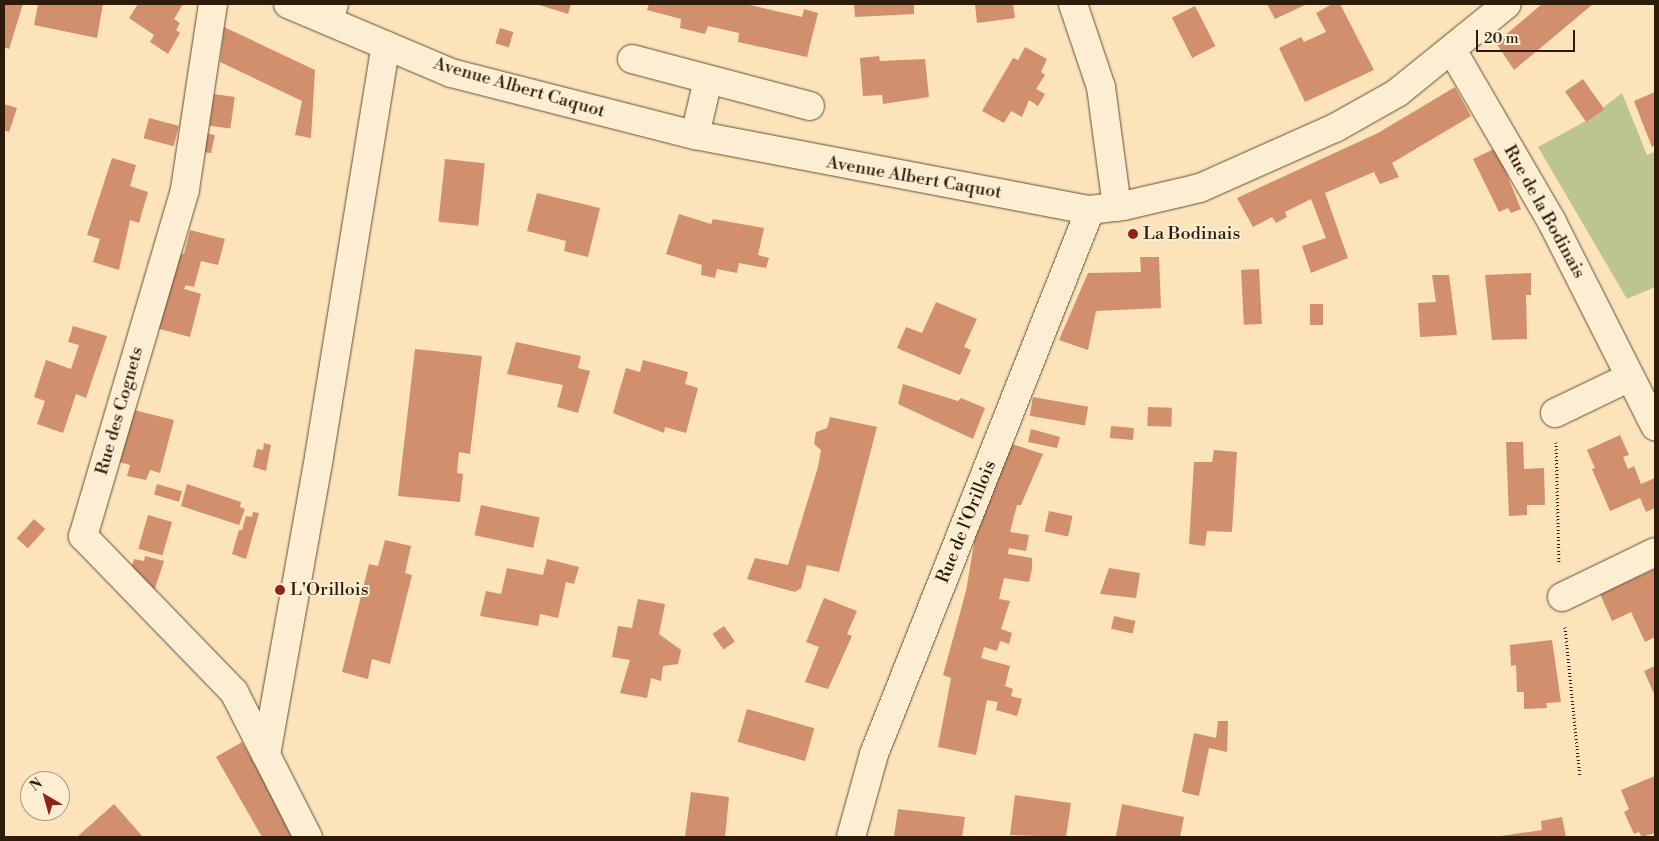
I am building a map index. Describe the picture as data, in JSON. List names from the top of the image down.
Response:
{
  "streets": {
    "street": [
      "Avenue Albert Caquot",
      "Rue de la Bodinais",
      "Rue des Cognets",
      "Rue de l'Orillois"
    ]
  },
  "crossings": [
    ["Avenue Albert Caquot", "Rue de la Bodinais"],
    ["Avenue Albert Caquot", "Rue de l'Orillois"]
  ],
  "places": ["La Bodinais", "L'Orillois"],
  "scale_bar": "20 m",
  "north": "top left"
}
